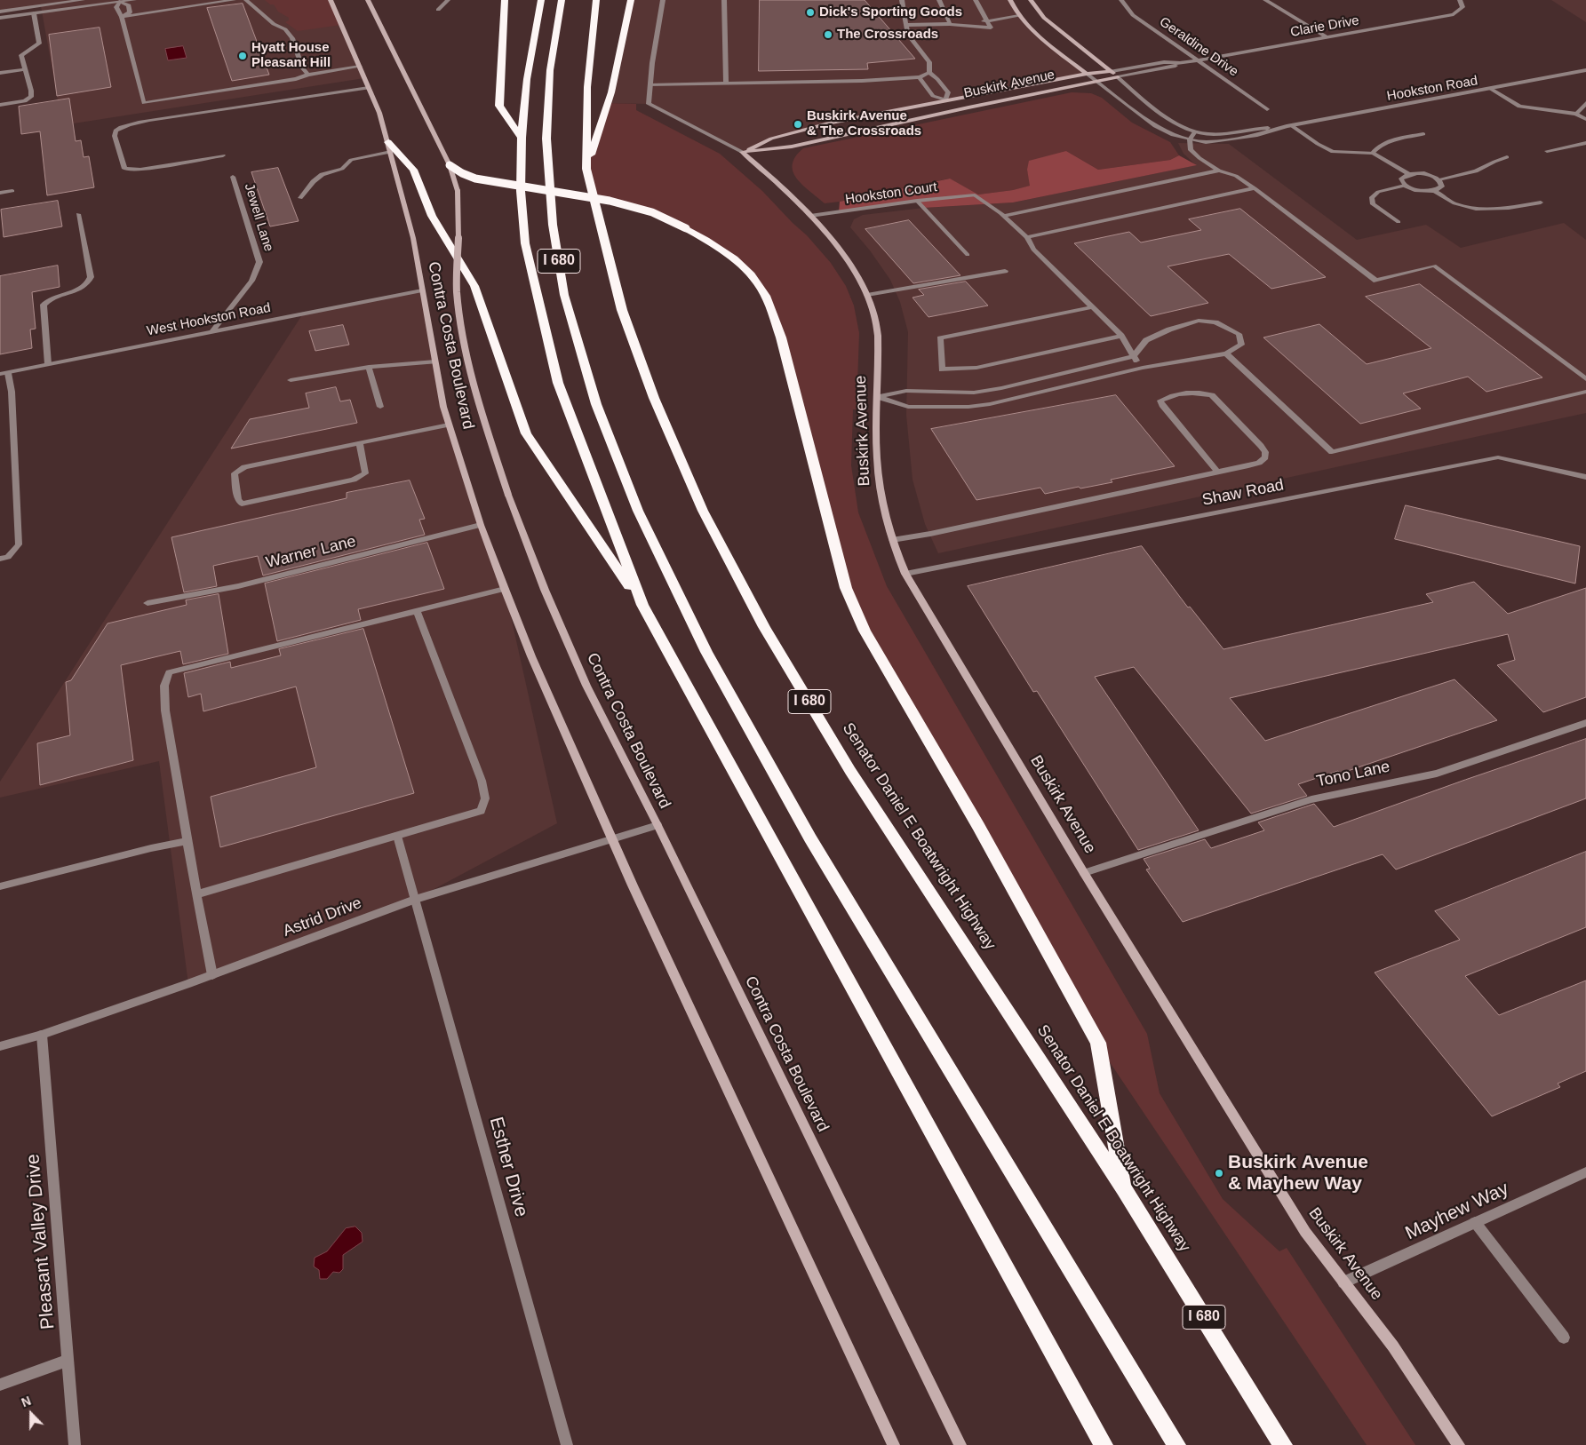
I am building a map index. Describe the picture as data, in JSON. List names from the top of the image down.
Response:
{
  "streets": {
    "highway": ["I 680", "Senator Daniel E Boatwright Highway"],
    "main road": ["Buskirk Avenue", "Contra Costa Boulevard"],
    "street": [
      "Clarie Drive",
      "Geraldine Drive",
      "Hookston Road",
      "Hookston Court",
      "Jewell Lane",
      "West Hookston Road",
      "Shaw Road",
      "Warner Lane",
      "Tono Lane",
      "Astrid Drive",
      "Esther Drive",
      "Mayhew Way",
      "Pleasant Valley Drive"
    ]
  },
  "crossings": [
    ["Clarie Drive", "Geraldine Drive"],
    ["Clarie Drive", "Buskirk Avenue"],
    ["Clarie Drive", "Hookston Road"],
    ["Buskirk Avenue", "Hookston Road"],
    ["Buskirk Avenue", "Hookston Court"],
    ["Buskirk Avenue", "Shaw Road"],
    ["Buskirk Avenue", "Tono Lane"],
    ["Buskirk Avenue", "Mayhew Way"],
    ["Jewell Lane", "West Hookston Road"],
    ["West Hookston Road", "Contra Costa Boulevard"],
    ["Contra Costa Boulevard", "Warner Lane"],
    ["Contra Costa Boulevard", "Astrid Drive"],
    ["Astrid Drive", "Esther Drive"],
    ["Astrid Drive", "Pleasant Valley Drive"]
  ],
  "places": [
    "Dick's Sporting Goods",
    "The Crossroads",
    "Hyatt House Pleasant Hill",
    "Buskirk Avenue & The Crossroads",
    "Buskirk Avenue & Mayhew Way"
  ],
  "north": "top"
}
